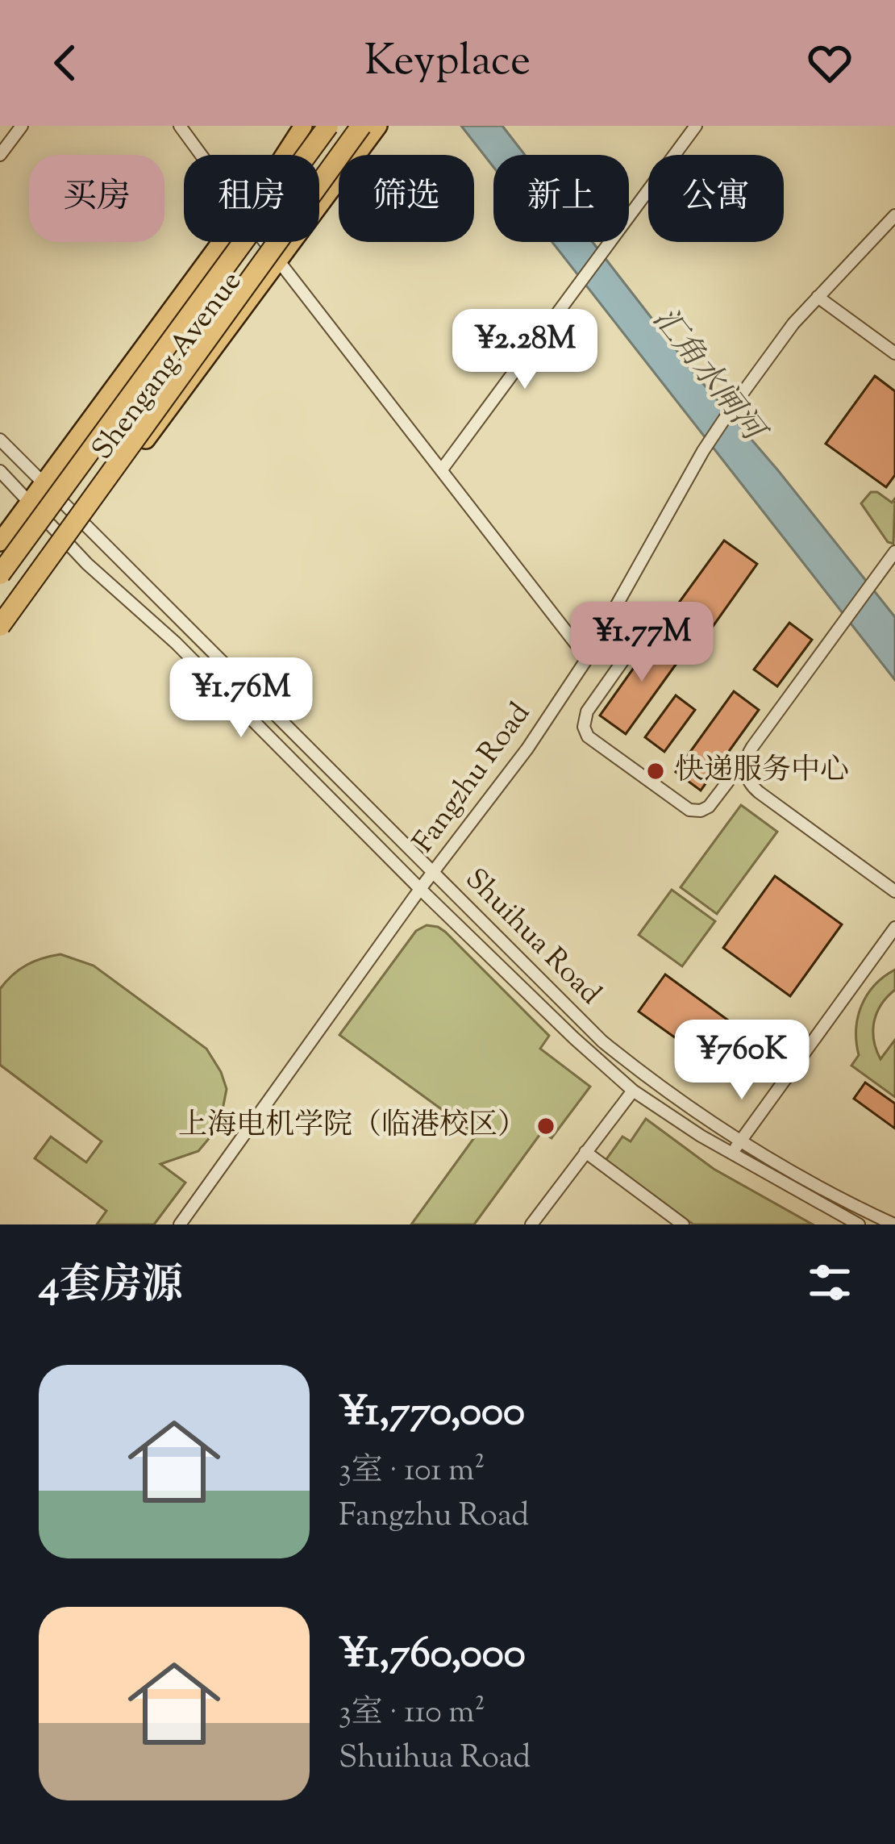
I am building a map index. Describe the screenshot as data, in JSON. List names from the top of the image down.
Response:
{
  "streets": {
    "main road": ["Shengang Avenue"],
    "street": ["Fangzhu Road", "Shuihua Road"]
  },
  "crossings": [
    ["Shengang Avenue", "Shuihua Road"],
    ["Fangzhu Road", "Shuihua Road"]
  ],
  "water": ["汇角水闸河"],
  "places": ["快递服务中心", "上海电机学院（临港校区）"],
  "page": {
    "header": "Keyplace",
    "chip": [
      "买房",
      "租房",
      "筛选",
      "新上",
      "公寓"
    ],
    "price": [
      "¥2.28M",
      "¥1.77M",
      "¥1.76M",
      "¥760K"
    ],
    "heading": "4套房源",
    "list": [
      {
        "name": "¥1,770,000",
        "note": "3室 · 101 m² · Fangzhu Road"
      },
      {
        "name": "¥1,760,000",
        "note": "3室 · 110 m² · Shuihua Road"
      }
    ]
  }
}
